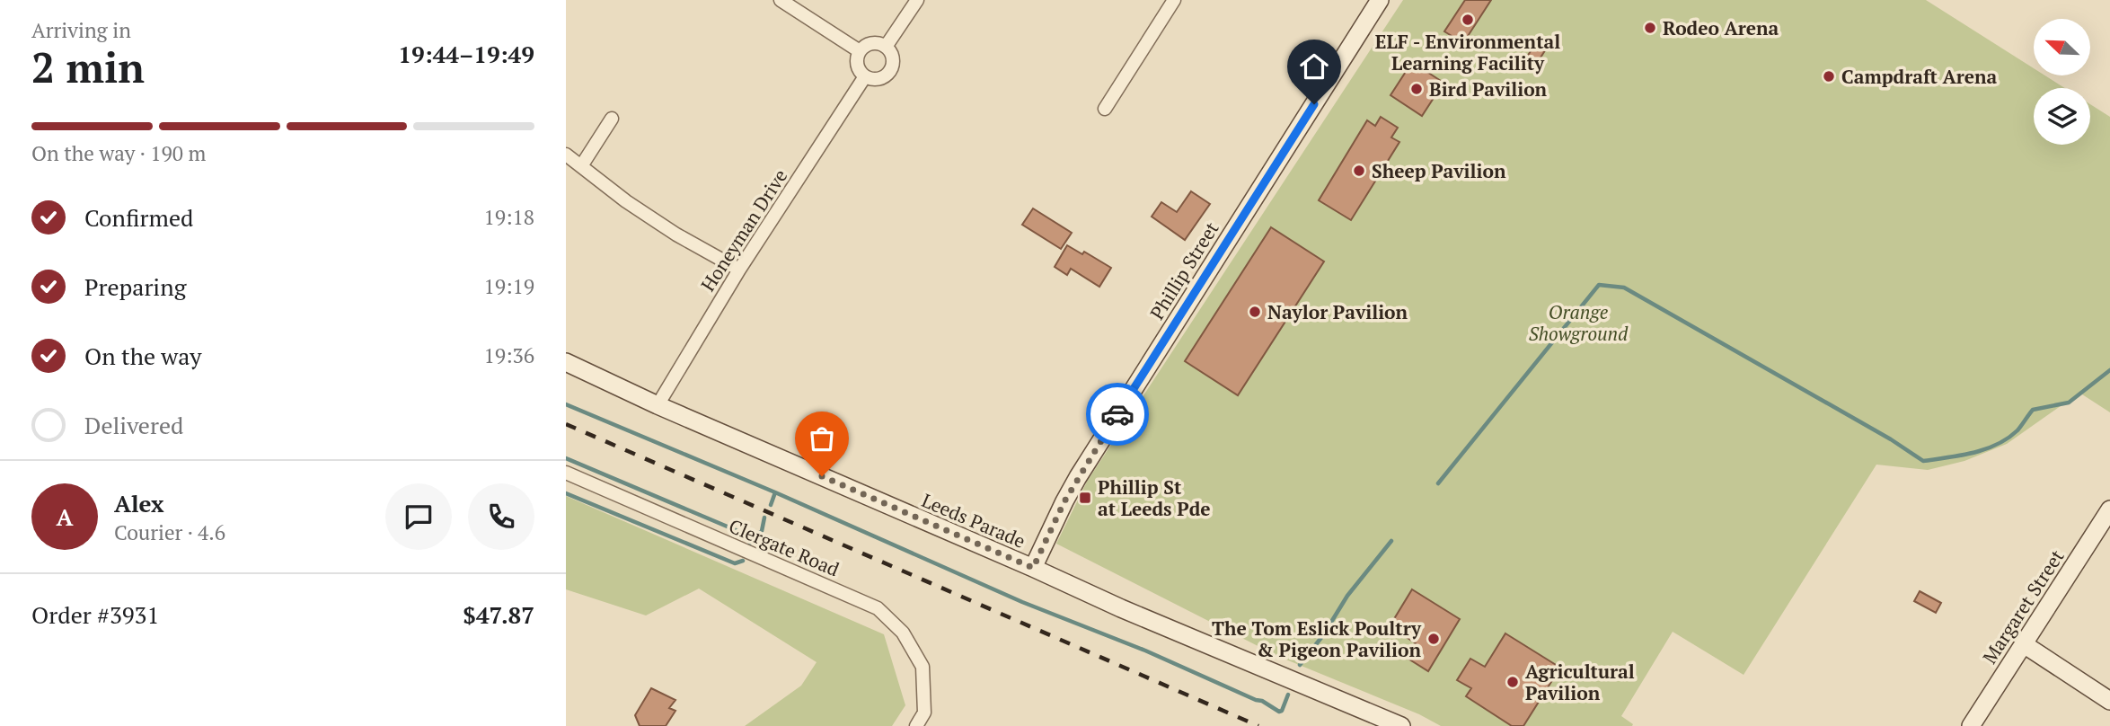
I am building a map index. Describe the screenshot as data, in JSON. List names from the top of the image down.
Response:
{
  "streets": {
    "street": [
      "Honeyman Drive",
      "Phillip Street",
      "Leeds Parade",
      "Clergate Road",
      "Margaret Street"
    ]
  },
  "crossings": [
    ["Honeyman Drive", "Leeds Parade"],
    ["Phillip Street", "Leeds Parade"]
  ],
  "parks": ["Orange Showground"],
  "places": {
    "other": [
      "ELF - Environmental Learning Facility",
      "Rodeo Arena",
      "Campdraft Arena",
      "Bird Pavilion",
      "Sheep Pavilion",
      "Naylor Pavilion",
      "The Tom Eslick Poultry & Pigeon Pavilion",
      "Agricultural Pavilion"
    ],
    "transit": ["Phillip St at Leeds Pde"]
  },
  "north": "top left",
  "page": {
    "heading": ["2 min", "Arriving in", "19:44–19:49"],
    "panel": [
      "Alex",
      "Courier · 4.6",
      "Order #3931",
      "$47.87"
    ],
    "bar": "On the way · 190 m",
    "list": [
      ["Confirmed", "19:18"],
      ["Preparing", "19:19"],
      ["On the way", "19:36"],
      "Delivered"
    ],
    "round": "A"
  }
}
